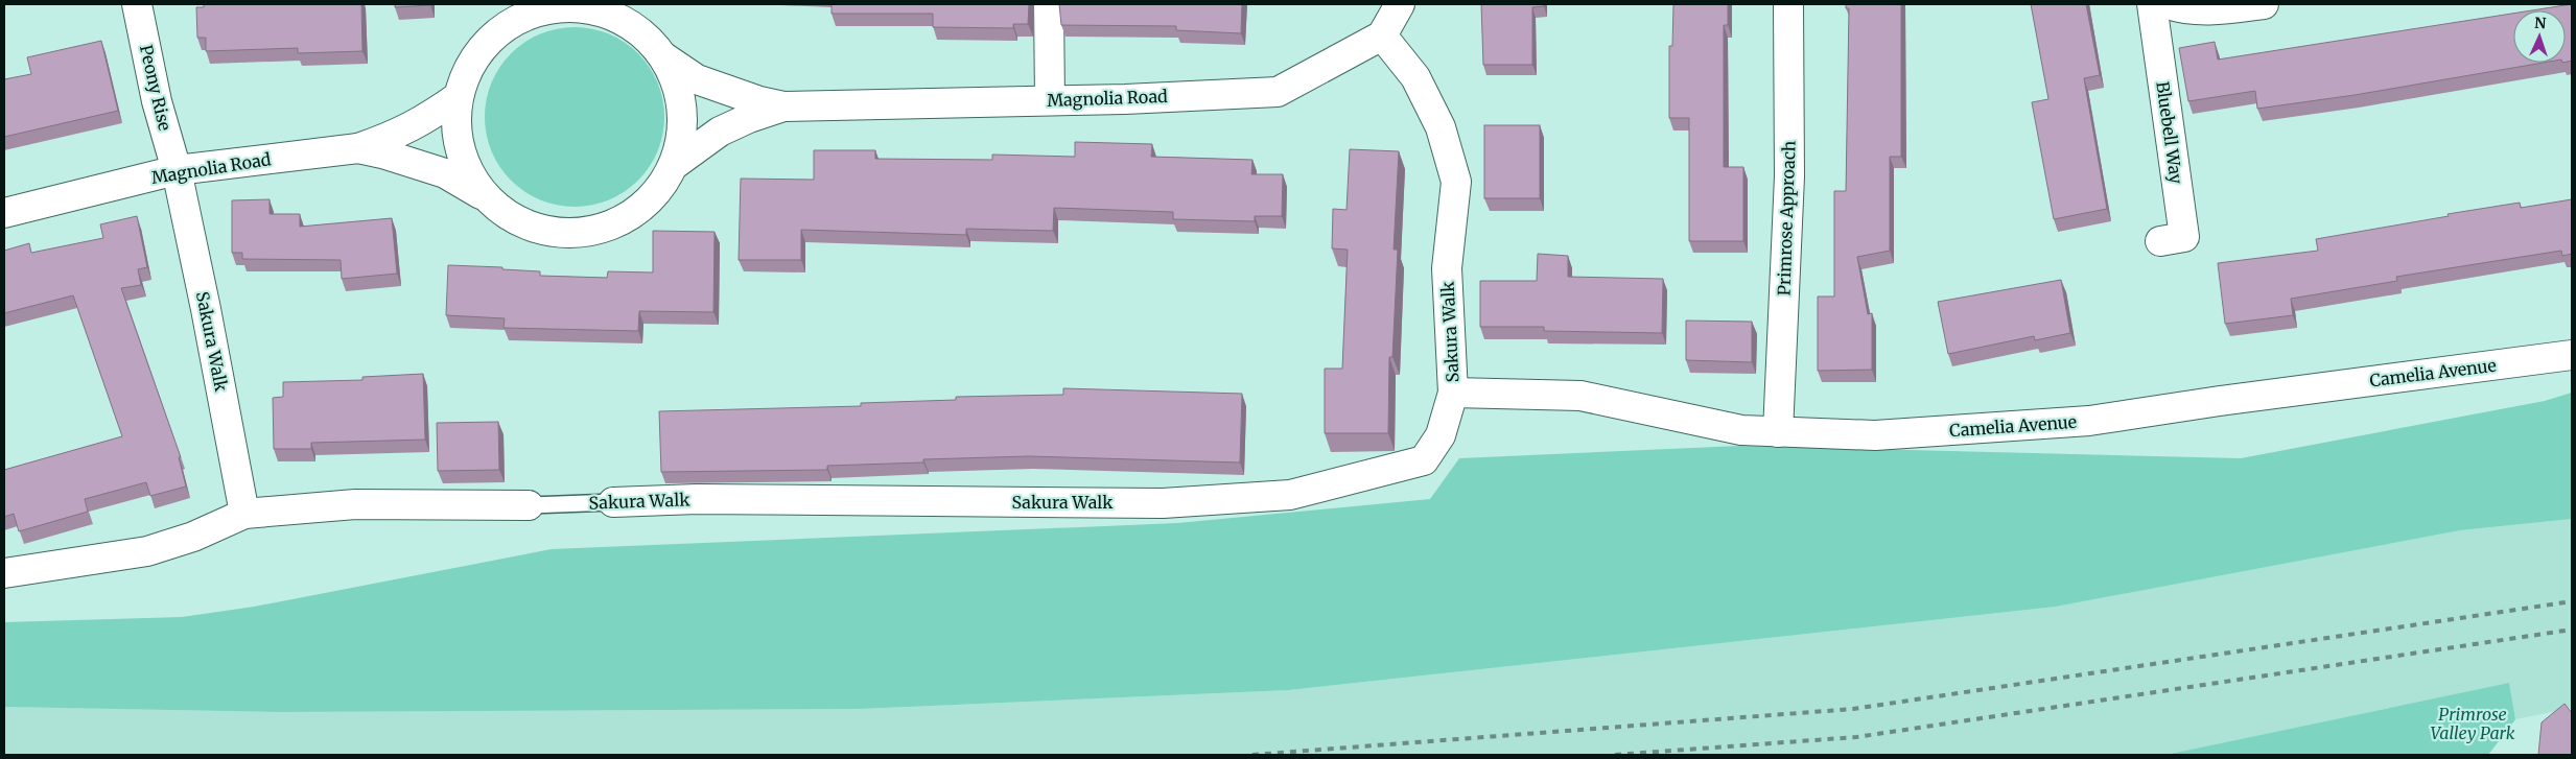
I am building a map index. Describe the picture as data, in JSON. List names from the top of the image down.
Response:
{
  "streets": {
    "street": [
      "Peony Rise",
      "Magnolia Road",
      "Bluebell Way",
      "Primrose Approach",
      "Sakura Walk",
      "Camelia Avenue"
    ]
  },
  "crossings": [
    ["Peony Rise", "Magnolia Road"],
    ["Peony Rise", "Sakura Walk"],
    ["Magnolia Road", "Sakura Walk"],
    ["Primrose Approach", "Camelia Avenue"],
    ["Sakura Walk", "Camelia Avenue"]
  ],
  "parks": ["Primrose Valley Park"],
  "north": "top"
}
